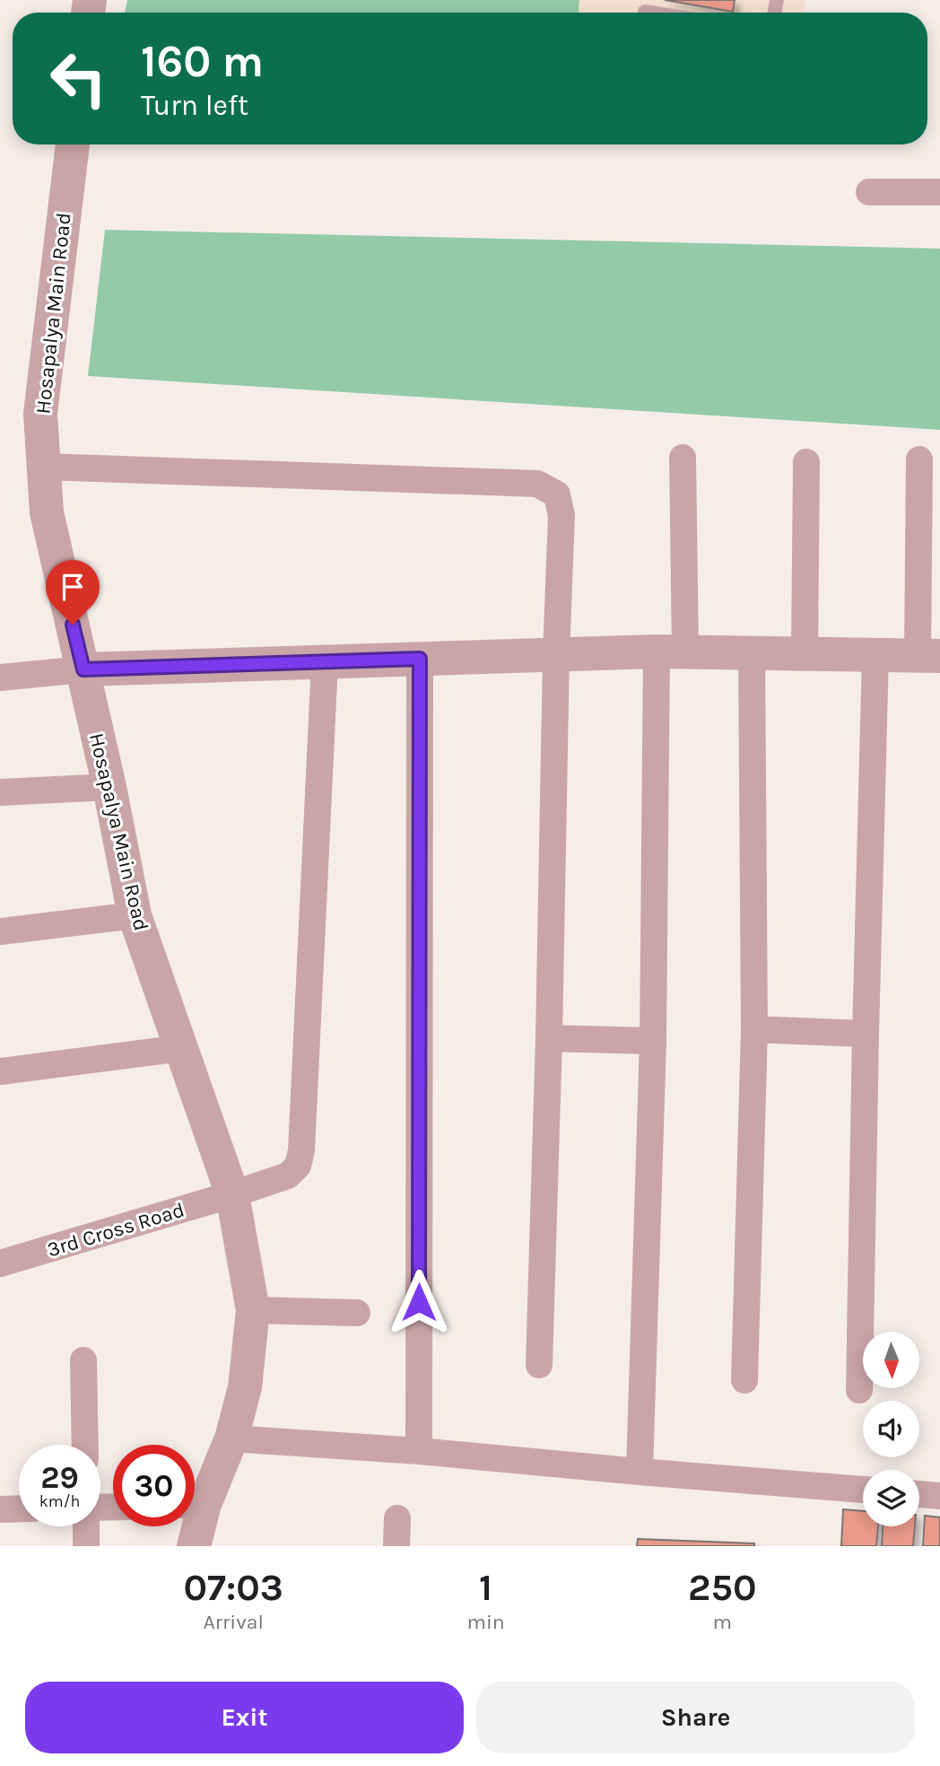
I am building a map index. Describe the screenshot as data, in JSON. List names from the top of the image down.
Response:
{
  "streets": {
    "street": ["Hosapalya Main Road", "3rd Cross Road"]
  },
  "crossings": [
    ["Hosapalya Main Road", "3rd Cross Road"]
  ],
  "north": "bottom",
  "page": {
    "turn": ["160 m", "Turn left"],
    "speed": "29 km/h",
    "limit": "30",
    "eta": [
      "07:03",
      "Arrival",
      "1",
      "min",
      "250",
      "m"
    ],
    "buttons": ["Exit", "Share"]
  }
}
